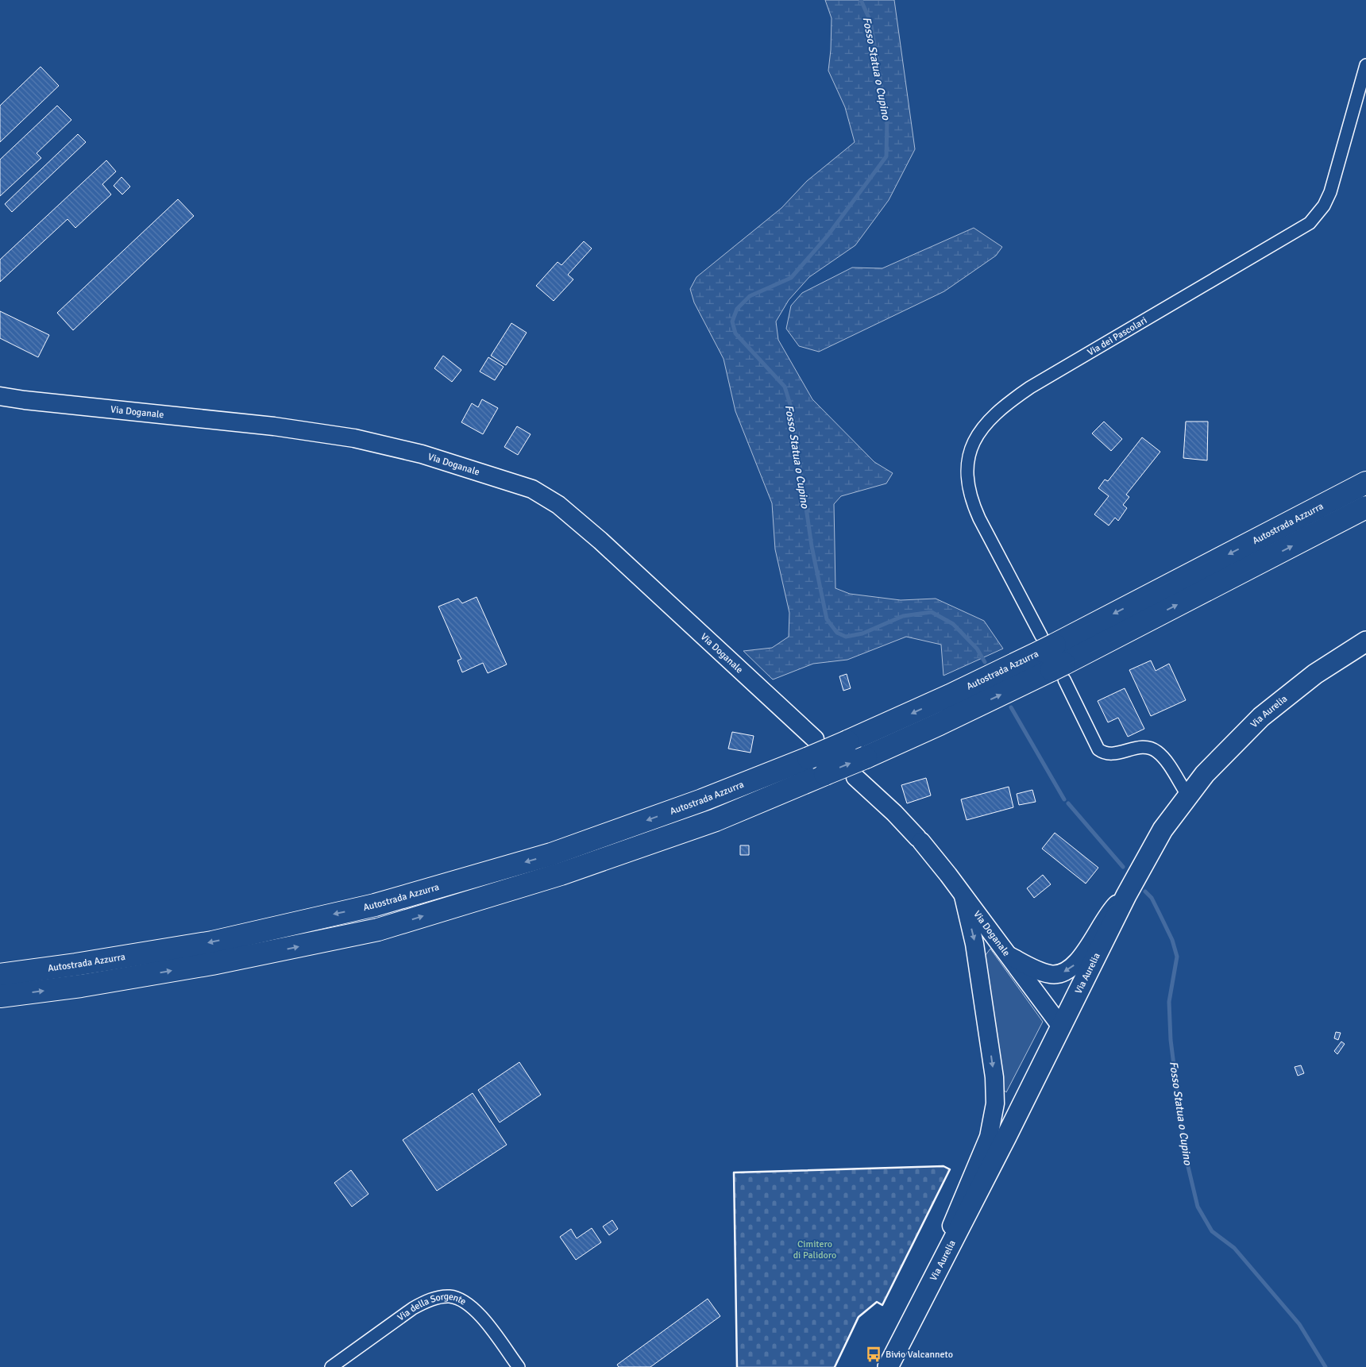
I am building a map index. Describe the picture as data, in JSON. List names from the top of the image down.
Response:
{
  "streets": {
    "highway": ["Autostrada Azzurra"],
    "main road": ["Via Doganale", "Via Aurelia"],
    "street": ["Via dei Pascolari", "Via della Sorgente"]
  },
  "crossings": [
    ["Via dei Pascolari", "Autostrada Azzurra"],
    ["Via dei Pascolari", "Via Aurelia"],
    ["Via Doganale", "Autostrada Azzurra"],
    ["Via Doganale", "Via Aurelia"]
  ],
  "water": ["Fosso Statua o Cupino"],
  "parks": ["Cimitero di Palidoro"],
  "places": {
    "bus stop": ["Bivio Valcanneto"]
  }
}
